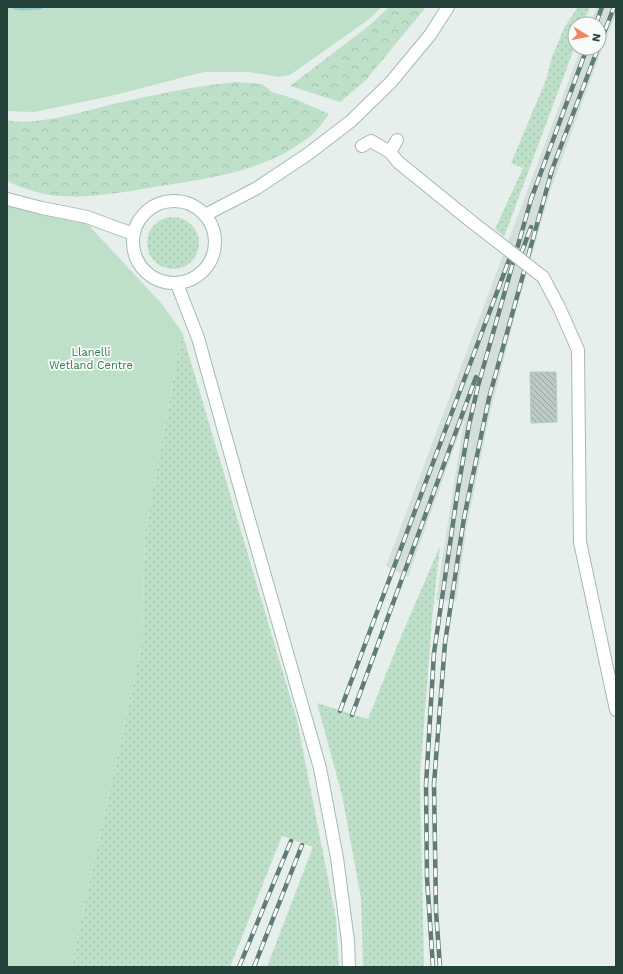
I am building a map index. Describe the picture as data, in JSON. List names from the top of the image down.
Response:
{
  "parks": ["Llanelli Wetland Centre"],
  "north": "right"
}
